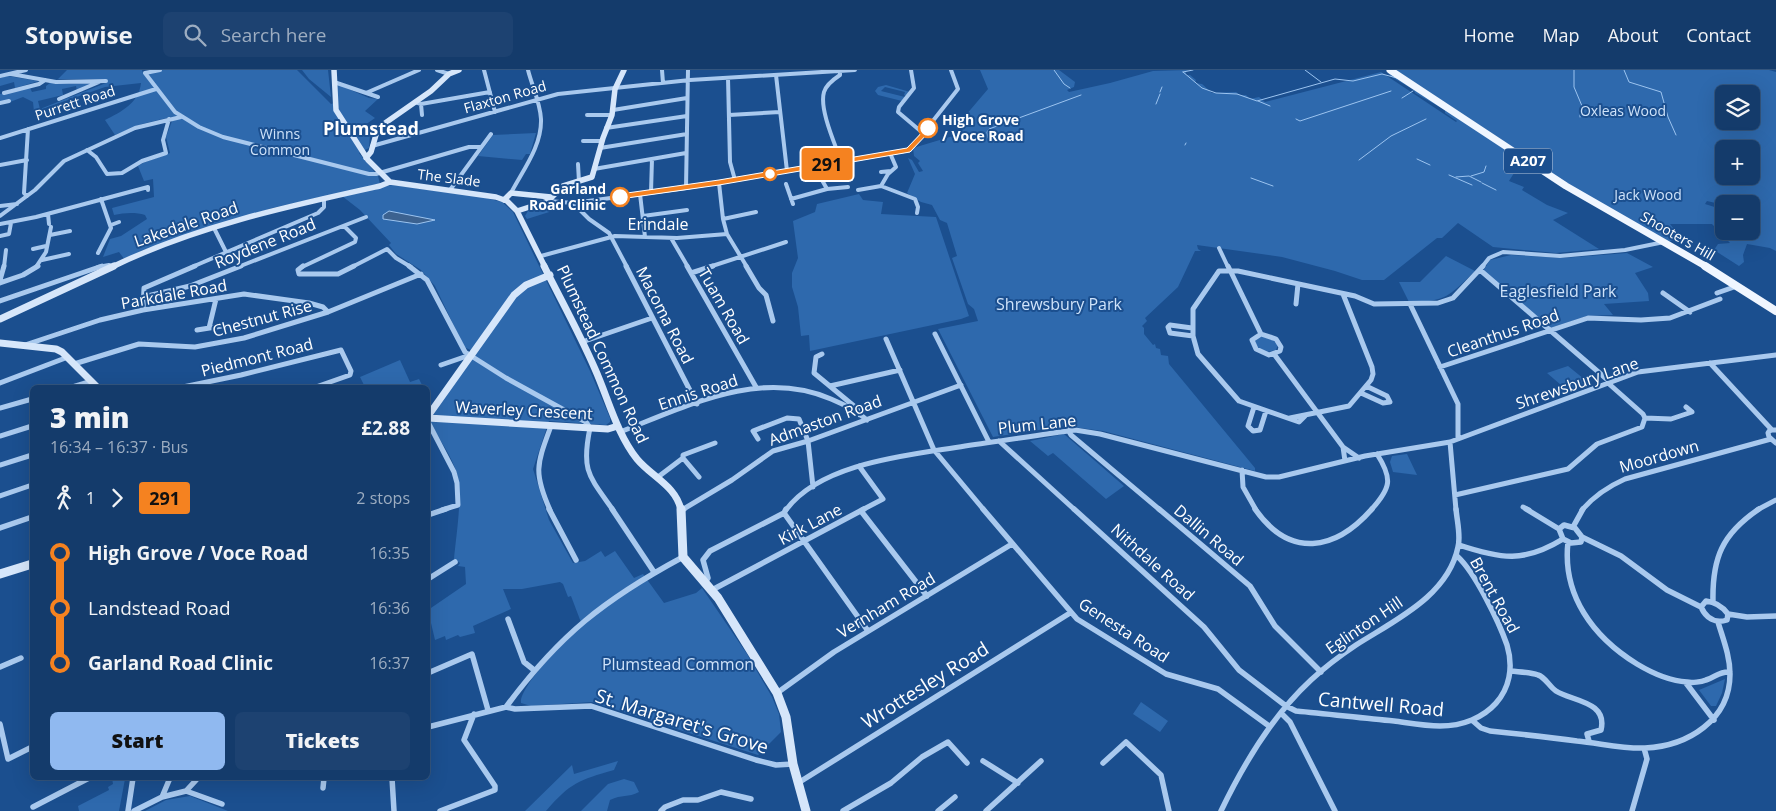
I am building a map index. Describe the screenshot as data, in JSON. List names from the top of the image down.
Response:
{
  "streets": {
    "main road": ["A207", "Shooters Hill"],
    "street": [
      "Flaxton Road",
      "Purrett Road",
      "The Slade",
      "Lakedale Road",
      "Erindale",
      "Roydene Road",
      "Parkdale Road",
      "Tuam Road",
      "Macoma Road",
      "Chestnut Rise",
      "Cleanthus Road",
      "Plumstead Common Road",
      "Piedmont Road",
      "Shrewsbury Lane",
      "Ennis Road",
      "Waverley Crescent",
      "Admaston Road",
      "Plum Lane",
      "Moordown",
      "Kirk Lane",
      "Dallin Road",
      "Nithdale Road",
      "Brent Road",
      "Vernham Road",
      "Eglinton Hill",
      "Genesta Road",
      "Wrottesley Road",
      "Cantwell Road",
      "St. Margaret's Grove"
    ]
  },
  "crossings": [
    ["The Slade", "Lakedale Road"],
    ["The Slade", "Plumstead Common Road"],
    ["Erindale", "Tuam Road"],
    ["Erindale", "Macoma Road"],
    ["Parkdale Road", "Chestnut Rise"],
    ["Tuam Road", "Ennis Road"],
    ["Macoma Road", "Ennis Road"],
    ["Plumstead Common Road", "Ennis Road"],
    ["Plumstead Common Road", "Waverley Crescent"],
    ["Plumstead Common Road", "Admaston Road"],
    ["Shrewsbury Lane", "Plum Lane"],
    ["Shrewsbury Lane", "Eglinton Hill"],
    ["Ennis Road", "Waverley Crescent"],
    ["Ennis Road", "Admaston Road"],
    ["Admaston Road", "Genesta Road"],
    ["Plum Lane", "Kirk Lane"],
    ["Plum Lane", "Dallin Road"],
    ["Plum Lane", "Nithdale Road"],
    ["Plum Lane", "Eglinton Hill"],
    ["Plum Lane", "Genesta Road"],
    ["Dallin Road", "Eglinton Hill"],
    ["Nithdale Road", "Eglinton Hill"],
    ["Nithdale Road", "Cantwell Road"],
    ["Brent Road", "Eglinton Hill"],
    ["Brent Road", "Cantwell Road"],
    ["Vernham Road", "Genesta Road"],
    ["Eglinton Hill", "Genesta Road"],
    ["Eglinton Hill", "Cantwell Road"],
    ["Genesta Road", "Wrottesley Road"]
  ],
  "districts": ["Plumstead"],
  "parks": [
    "Oxleas Wood",
    "Winns Common",
    "Jack Wood",
    "Eaglesfield Park",
    "Shrewsbury Park",
    "Plumstead Common"
  ],
  "places": ["High Grove / Voce Road", "Garland Road Clinic"],
  "lines": ["bus line 291"],
  "page": {
    "header": "Stopwise",
    "search": "Search here",
    "nav": [
      "Home",
      "Map",
      "About",
      "Contact"
    ],
    "on_map": "291",
    "map_buttons": ["+", "−"],
    "heading": ["3 min", "16:34 – 16:37 · Bus", "£2.88"],
    "legs": ["1", "291", "2 stops"],
    "list": [
      {
        "name": "High Grove / Voce Road",
        "value": "16:35"
      },
      {
        "name": "Landstead Road",
        "value": "16:36"
      },
      {
        "name": "Garland Road Clinic",
        "value": "16:37"
      }
    ],
    "buttons": ["Start", "Tickets"]
  }
}
